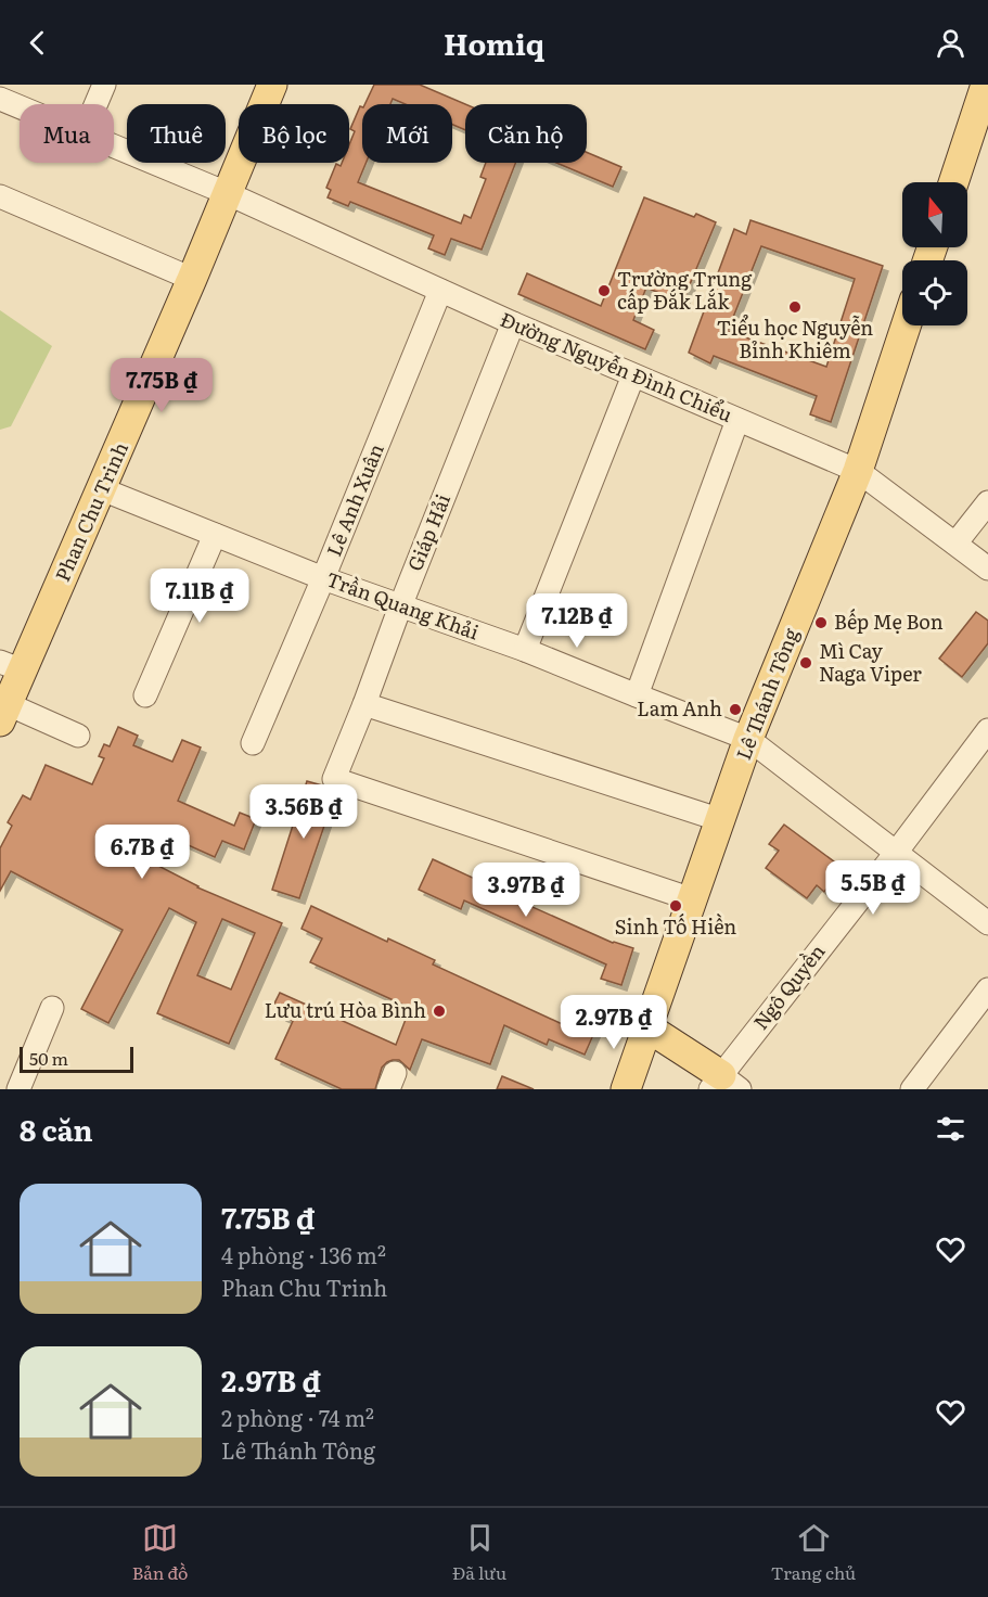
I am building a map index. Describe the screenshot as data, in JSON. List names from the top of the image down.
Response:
{
  "streets": {
    "main road": ["Phan Chu Trinh", "Lê Thánh Tông"],
    "street": [
      "Đường Nguyễn Đình Chiểu",
      "Lê Anh Xuân",
      "Giáp Hải",
      "Trần Quang Khải",
      "Ngô Quyền"
    ]
  },
  "crossings": [
    ["Đường Nguyễn Đình Chiểu", "Lê Anh Xuân"],
    ["Đường Nguyễn Đình Chiểu", "Phan Chu Trinh"],
    ["Đường Nguyễn Đình Chiểu", "Giáp Hải"],
    ["Đường Nguyễn Đình Chiểu", "Lê Thánh Tông"],
    ["Lê Anh Xuân", "Trần Quang Khải"],
    ["Phan Chu Trinh", "Trần Quang Khải"],
    ["Giáp Hải", "Trần Quang Khải"],
    ["Giáp Hải", "Lê Thánh Tông"],
    ["Trần Quang Khải", "Lê Thánh Tông"],
    ["Trần Quang Khải", "Ngô Quyền"]
  ],
  "places": [
    "Trường Trung cấp Đắk Lắk",
    "Tiểu học Nguyễn Bỉnh Khiêm",
    "Bếp Mẹ Bon",
    "Mì Cay Naga Viper",
    "Lam Anh",
    "Sinh Tố Hiền",
    "Lưu trú Hòa Bình"
  ],
  "scale_bar": "50 m",
  "north": "top",
  "page": {
    "header": "Homiq",
    "chip": [
      "Mua",
      "Thuê",
      "Bộ lọc",
      "Mới",
      "Căn hộ"
    ],
    "price": [
      "7.75B ₫",
      "7.11B ₫",
      "7.12B ₫",
      "3.56B ₫",
      "6.7B ₫",
      "5.5B ₫",
      "3.97B ₫",
      "2.97B ₫"
    ],
    "scale": "50 m",
    "heading": "8 căn",
    "list": [
      {
        "name": "7.75B ₫",
        "note": "4 phòng · 136 m² · Phan Chu Trinh"
      },
      {
        "name": "2.97B ₫",
        "note": "2 phòng · 74 m² · Lê Thánh Tông"
      }
    ],
    "tabs": ["Bản đồ", "Đã lưu", "Trang chủ"]
  }
}
